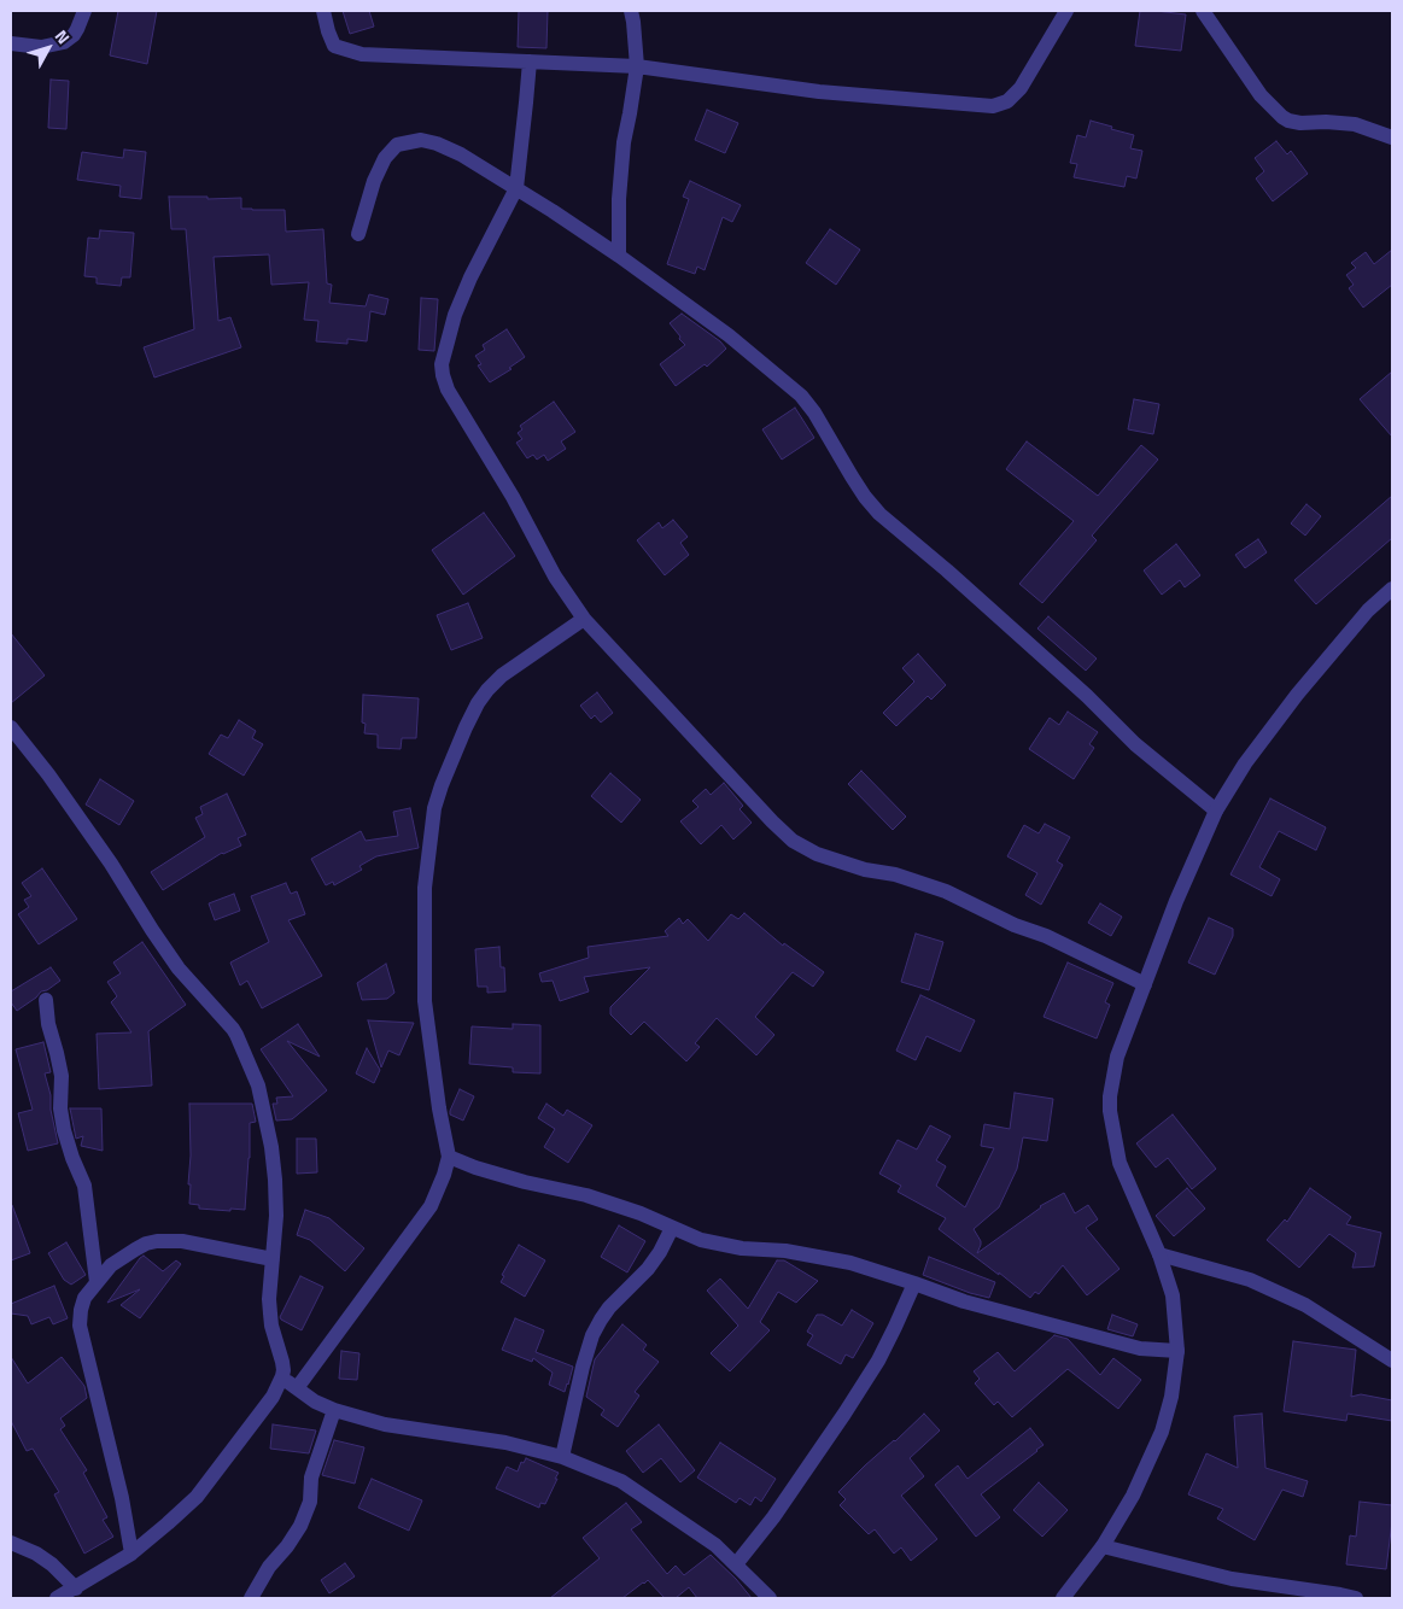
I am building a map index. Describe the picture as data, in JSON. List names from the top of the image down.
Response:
{
  "north": "top right"
}
